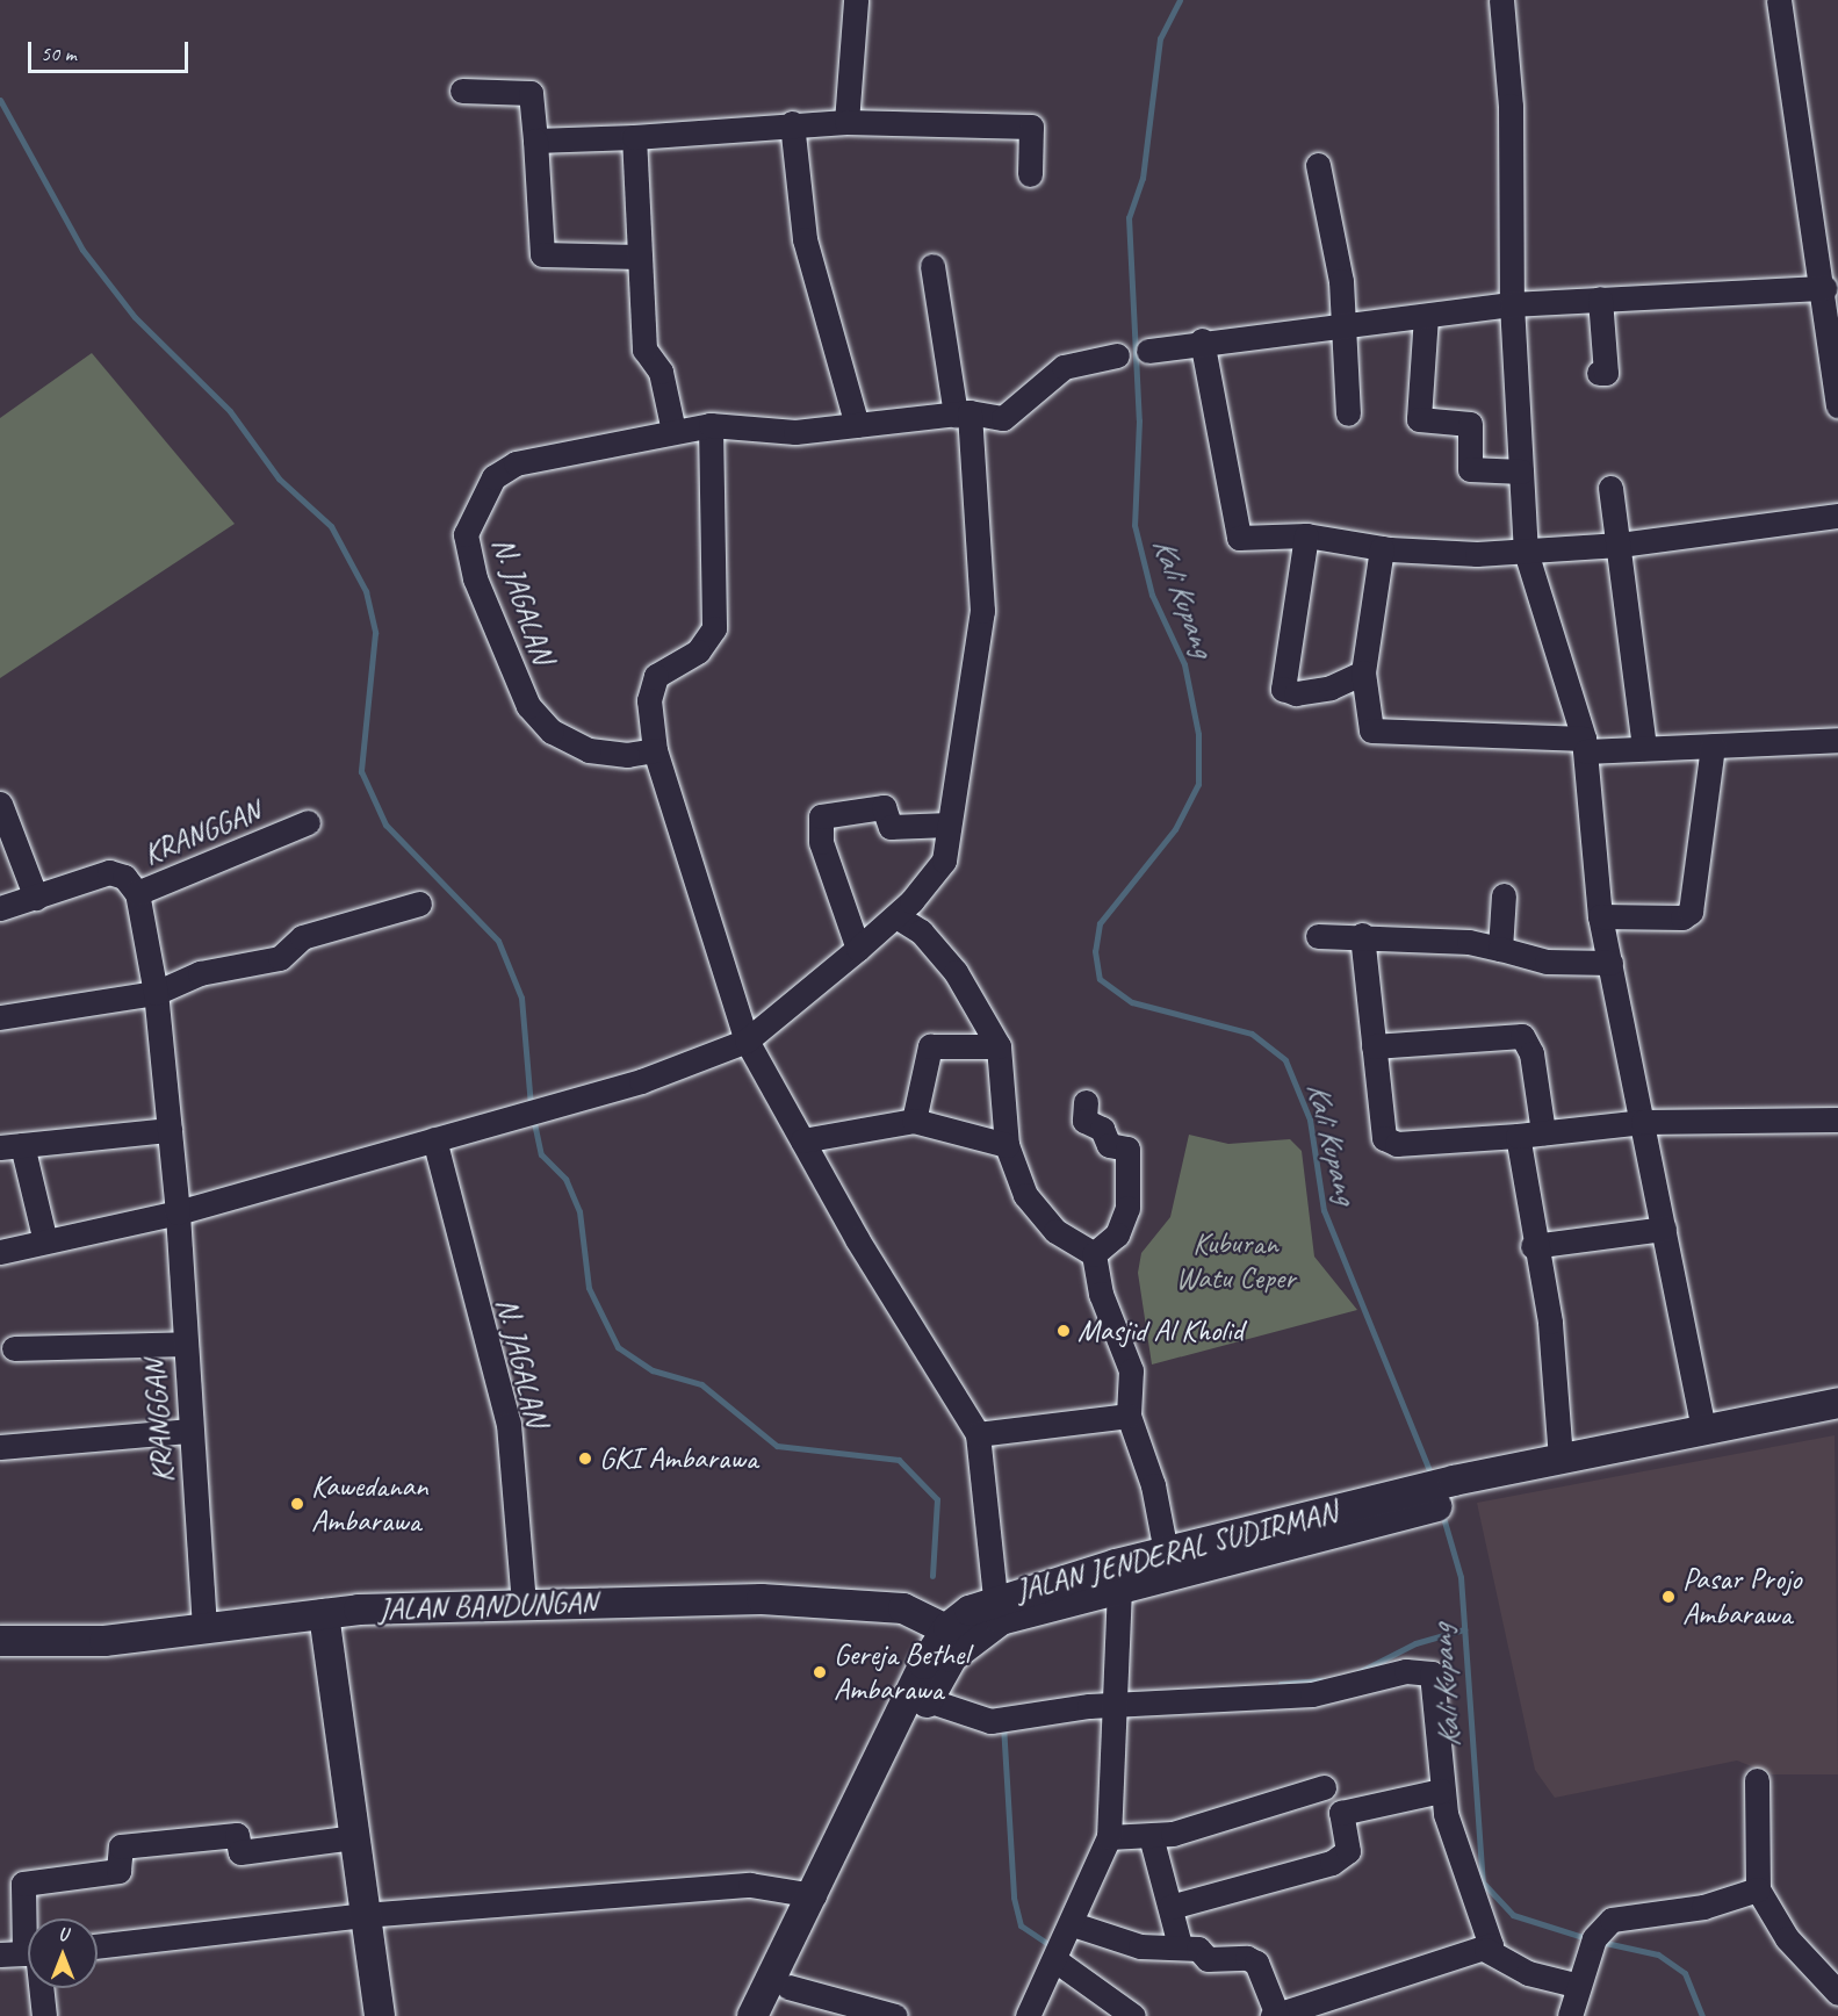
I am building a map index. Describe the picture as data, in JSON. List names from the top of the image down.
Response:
{
  "streets": {
    "main road": ["JALAN JENDERAL SUDIRMAN", "JALAN BANDUNGAN"],
    "street": ["N. JAGALAN", "KRANGGAN"]
  },
  "crossings": [
    ["N. JAGALAN", "JALAN BANDUNGAN"],
    ["KRANGGAN", "JALAN BANDUNGAN"],
    ["JALAN JENDERAL SUDIRMAN", "JALAN BANDUNGAN"]
  ],
  "water": ["Kali Kupang"],
  "parks": ["Kuburan Watu Ceper"],
  "places": [
    "Masjid Al Kholid",
    "GKI Ambarawa",
    "Kawedanan Ambarawa",
    "Pasar Projo Ambarawa",
    "Gereja Bethel Ambarawa"
  ],
  "scale_bar": "50 m",
  "north": "top"
}
